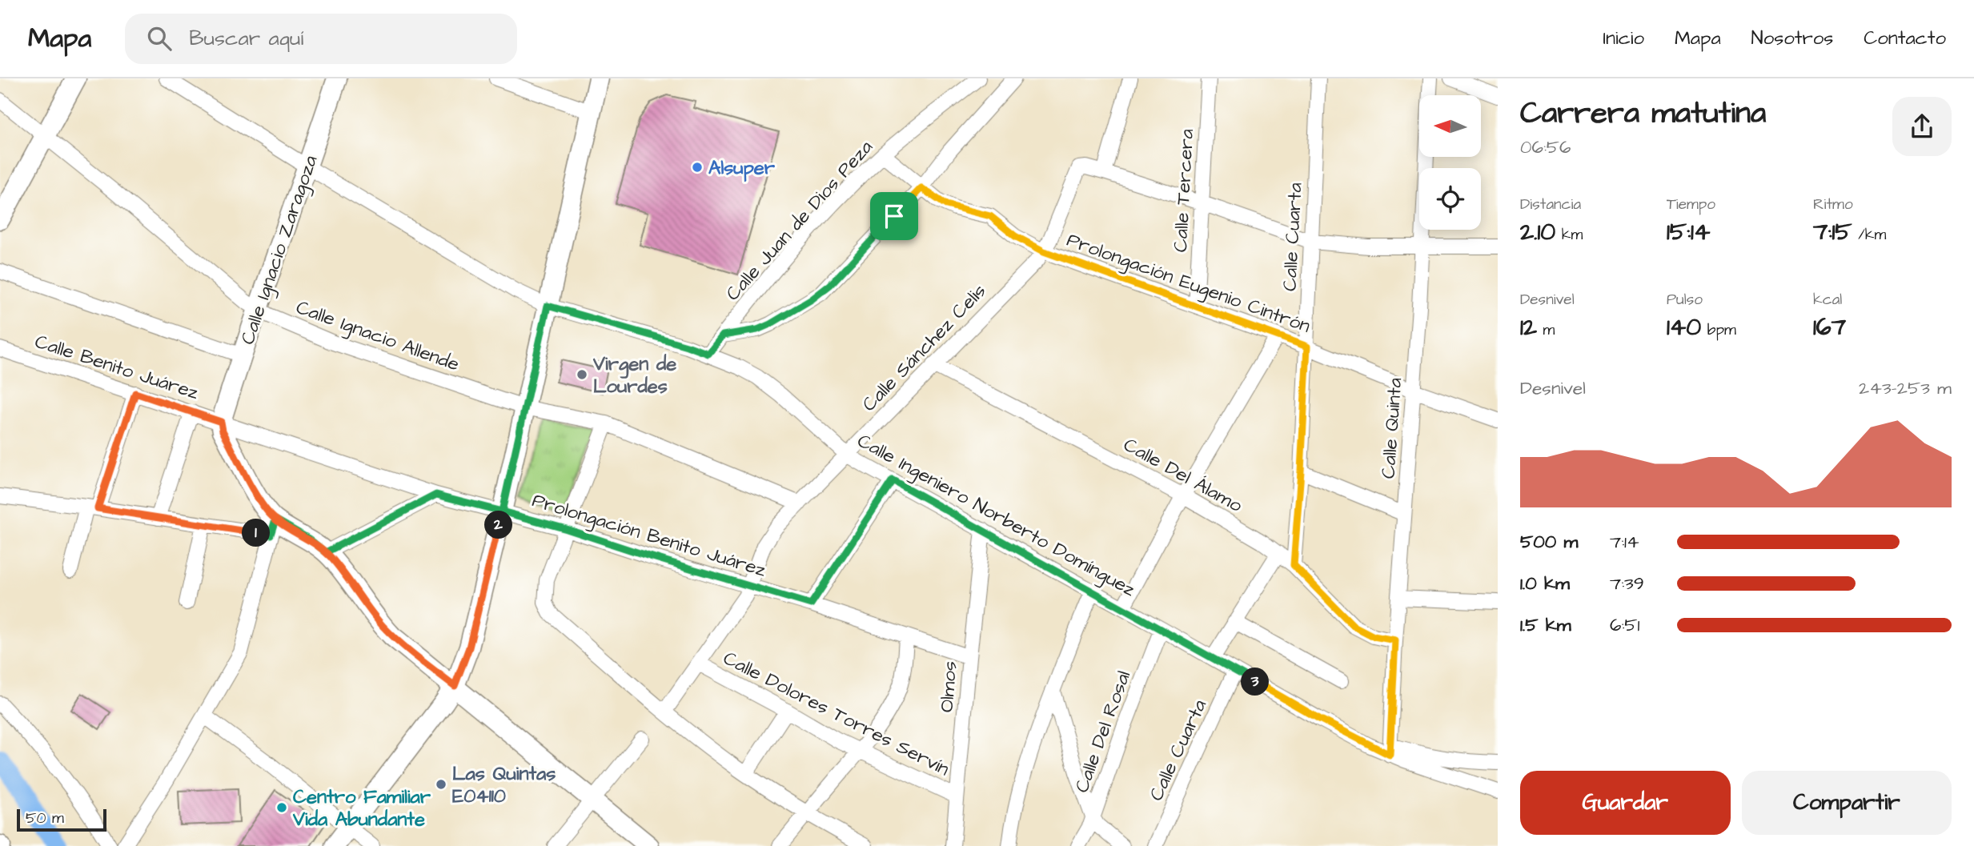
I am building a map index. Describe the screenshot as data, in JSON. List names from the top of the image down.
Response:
{
  "streets": {
    "street": [
      "Calle Tercera",
      "Calle Juan de Dios Peza",
      "Calle Cuarta",
      "Calle Ignacio Zaragoza",
      "Prolongación Eugenio Cintrón",
      "Calle Ignacio Allende",
      "Calle Sánchez Celis",
      "Calle Benito Juárez",
      "Calle Quinta",
      "Calle Del Álamo",
      "Calle Ingeniero Norberto Domínguez",
      "Prolongación Benito Juárez",
      "Olmos",
      "Calle Dolores Torres Servín",
      "Calle Del Rosal"
    ]
  },
  "crossings": [
    ["Calle Tercera", "Prolongación Eugenio Cintrón"],
    ["Calle Juan de Dios Peza", "Prolongación Eugenio Cintrón"],
    ["Calle Juan de Dios Peza", "Calle Ingeniero Norberto Domínguez"],
    ["Calle Cuarta", "Prolongación Eugenio Cintrón"],
    ["Calle Cuarta", "Calle Del Álamo"],
    ["Calle Cuarta", "Calle Ingeniero Norberto Domínguez"],
    ["Calle Ignacio Zaragoza", "Calle Ignacio Allende"],
    ["Calle Ignacio Zaragoza", "Calle Benito Juárez"],
    ["Calle Ignacio Zaragoza", "Calle Ingeniero Norberto Domínguez"],
    ["Calle Ignacio Zaragoza", "Prolongación Benito Juárez"],
    ["Prolongación Eugenio Cintrón", "Calle Sánchez Celis"],
    ["Prolongación Eugenio Cintrón", "Calle Quinta"],
    ["Calle Ignacio Allende", "Calle Sánchez Celis"],
    ["Calle Sánchez Celis", "Calle Del Álamo"],
    ["Calle Sánchez Celis", "Calle Ingeniero Norberto Domínguez"],
    ["Calle Sánchez Celis", "Prolongación Benito Juárez"],
    ["Calle Sánchez Celis", "Calle Dolores Torres Servín"],
    ["Calle Benito Juárez", "Prolongación Benito Juárez"],
    ["Calle Quinta", "Calle Del Álamo"],
    ["Calle Quinta", "Calle Ingeniero Norberto Domínguez"],
    ["Calle Ingeniero Norberto Domínguez", "Olmos"],
    ["Calle Ingeniero Norberto Domínguez", "Calle Del Rosal"],
    ["Prolongación Benito Juárez", "Olmos"],
    ["Olmos", "Calle Dolores Torres Servín"]
  ],
  "places": [
    "Alsuper",
    "Virgen de Lourdes",
    "Las Quintas E04110",
    "Centro Familiar Vida Abundante"
  ],
  "scale_bar": "50 m",
  "north": "left",
  "page": {
    "header": "Mapa",
    "search": "Buscar aquí",
    "nav": [
      "Inicio",
      "Mapa",
      "Nosotros",
      "Contacto"
    ],
    "heading": ["Carrera matutina", "06:56"],
    "stats": [
      ["Distancia", "2.10 km"],
      ["Tiempo", "15:14"],
      ["Ritmo", "7:15 /km"],
      ["Desnivel", "12 m"],
      ["Pulso", "140 bpm"],
      ["kcal", "167"]
    ],
    "chart": ["Desnivel", "243–253 m"],
    "pins": ["2", "1", "3"],
    "list": [
      {
        "name": "500 m",
        "note": "7:14"
      },
      {
        "name": "1.0 km",
        "note": "7:39"
      },
      {
        "name": "1.5 km",
        "note": "6:51"
      }
    ],
    "buttons": ["Guardar", "Compartir"],
    "scale": "50 m"
  }
}
